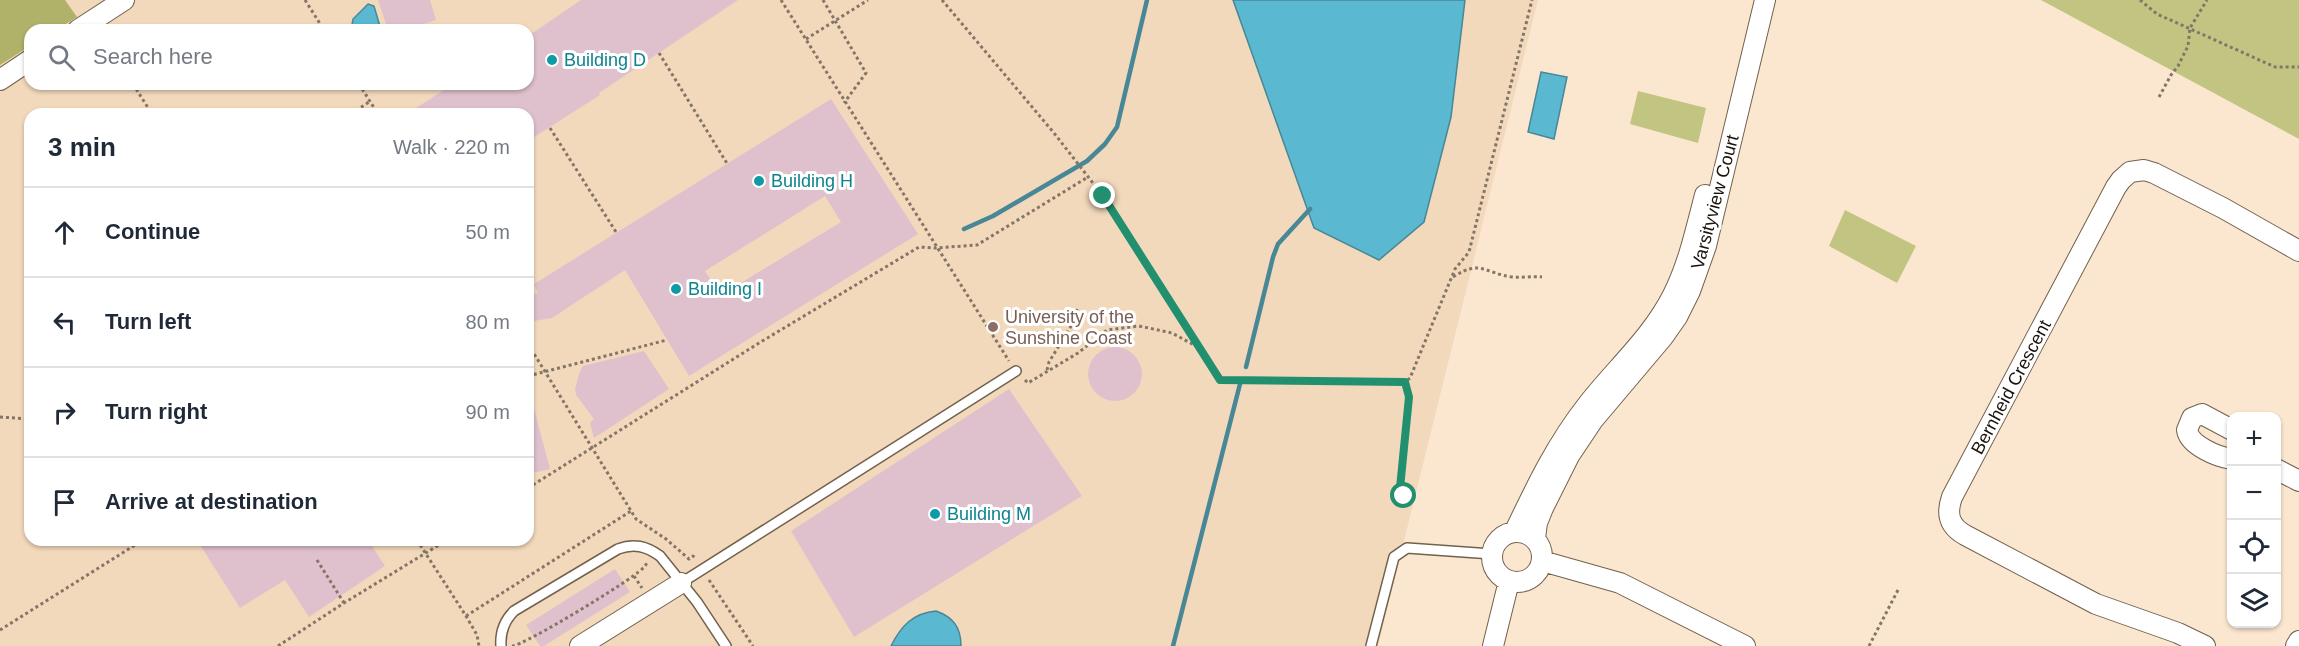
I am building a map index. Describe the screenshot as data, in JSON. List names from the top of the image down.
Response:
{
  "streets": {
    "street": ["Varsityview Court", "Bernheid Crescent"]
  },
  "places": [
    "Building D",
    "Building H",
    "Building I",
    "University of the Sunshine Coast",
    "Building M"
  ],
  "page": {
    "search": "Search here",
    "heading": ["3 min", "Walk · 220 m"],
    "list": [
      ["Continue", "50 m"],
      ["Turn left", "80 m"],
      ["Turn right", "90 m"],
      "Arrive at destination"
    ],
    "map_buttons": ["+", "−"]
  }
}
